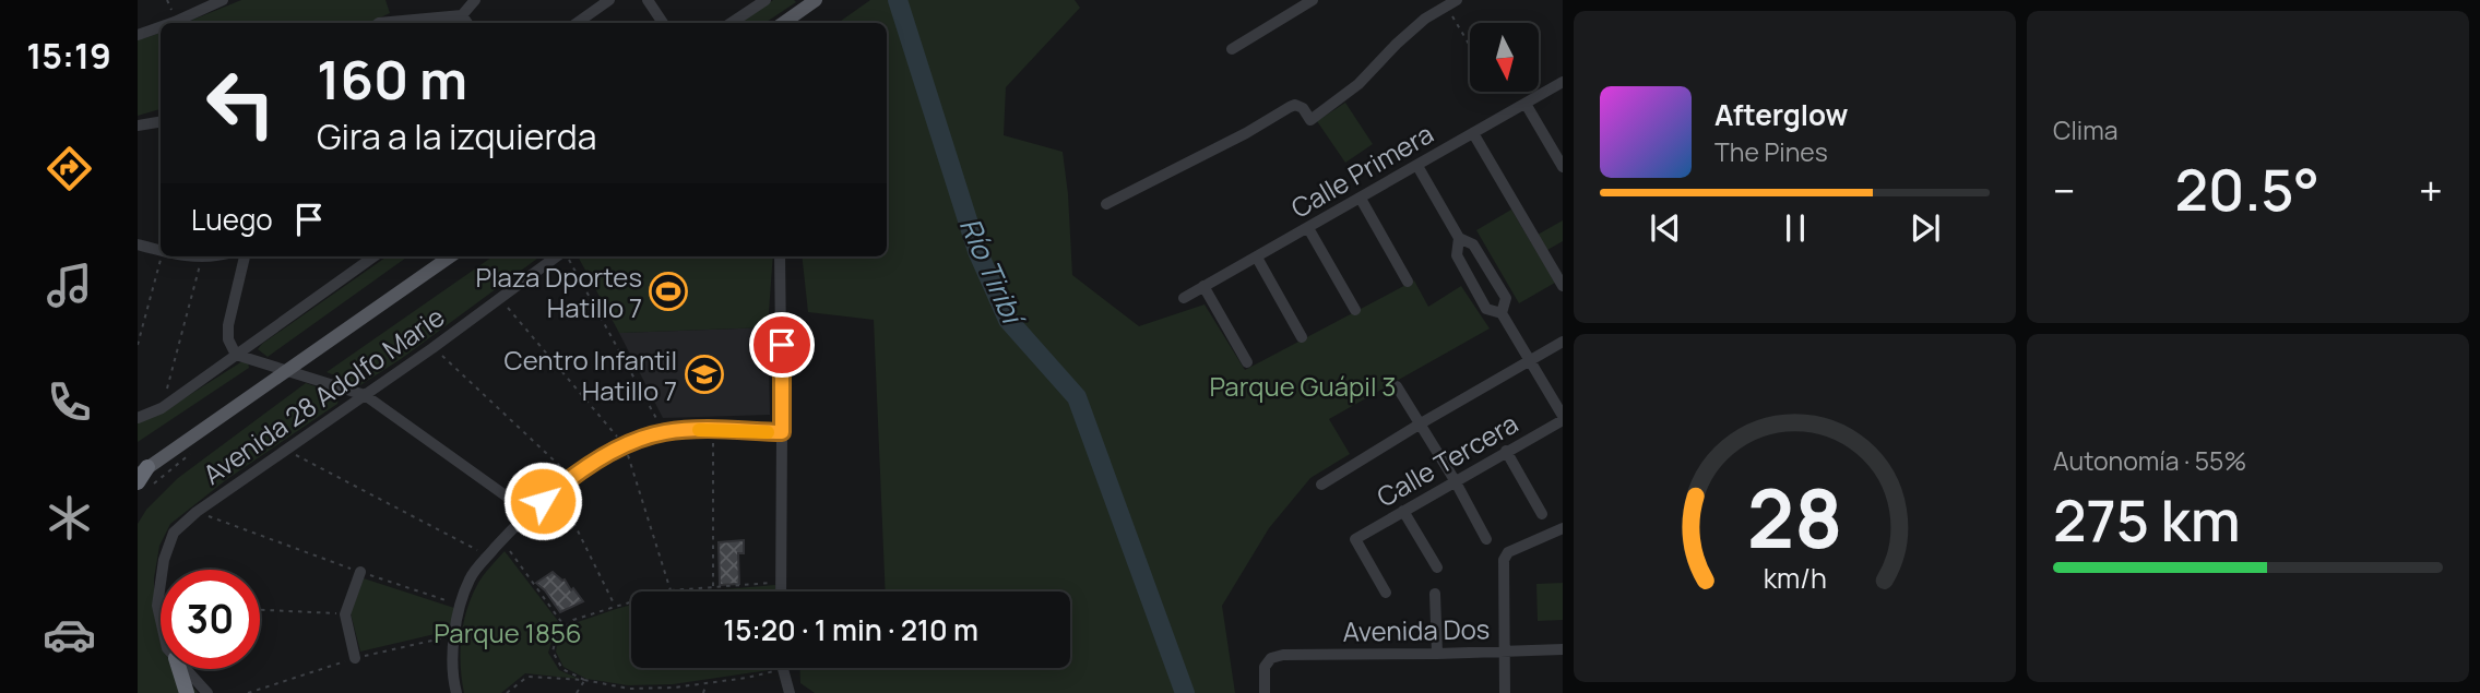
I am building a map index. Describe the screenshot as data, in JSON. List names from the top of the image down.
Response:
{
  "streets": {
    "street": [
      "Calle Primera",
      "Avenida 28 Adolfo Marie",
      "Calle Tercera",
      "Avenida Dos"
    ]
  },
  "water": ["Río Tiribí"],
  "parks": ["Parque Guápil 3", "Parque 1856"],
  "places": {
    "sports": ["Plaza Dportes Hatillo 7"],
    "school or university": ["Centro Infantil Hatillo 7"]
  },
  "north": "bottom",
  "page": {
    "tabs": "15:19",
    "tile": [
      "Clima",
      ["Autonomía · 55%", "275 km"]
    ],
    "turn": ["160 m", "Gira a la izquierda"],
    "song": ["Afterglow", "The Pines"],
    "heat": ["−", "20.5°", "+"],
    "then": "Luego",
    "limit": "30",
    "trip": "15:20 · 1 min · 210 m",
    "gauge": ["28", "km/h"]
  }
}
